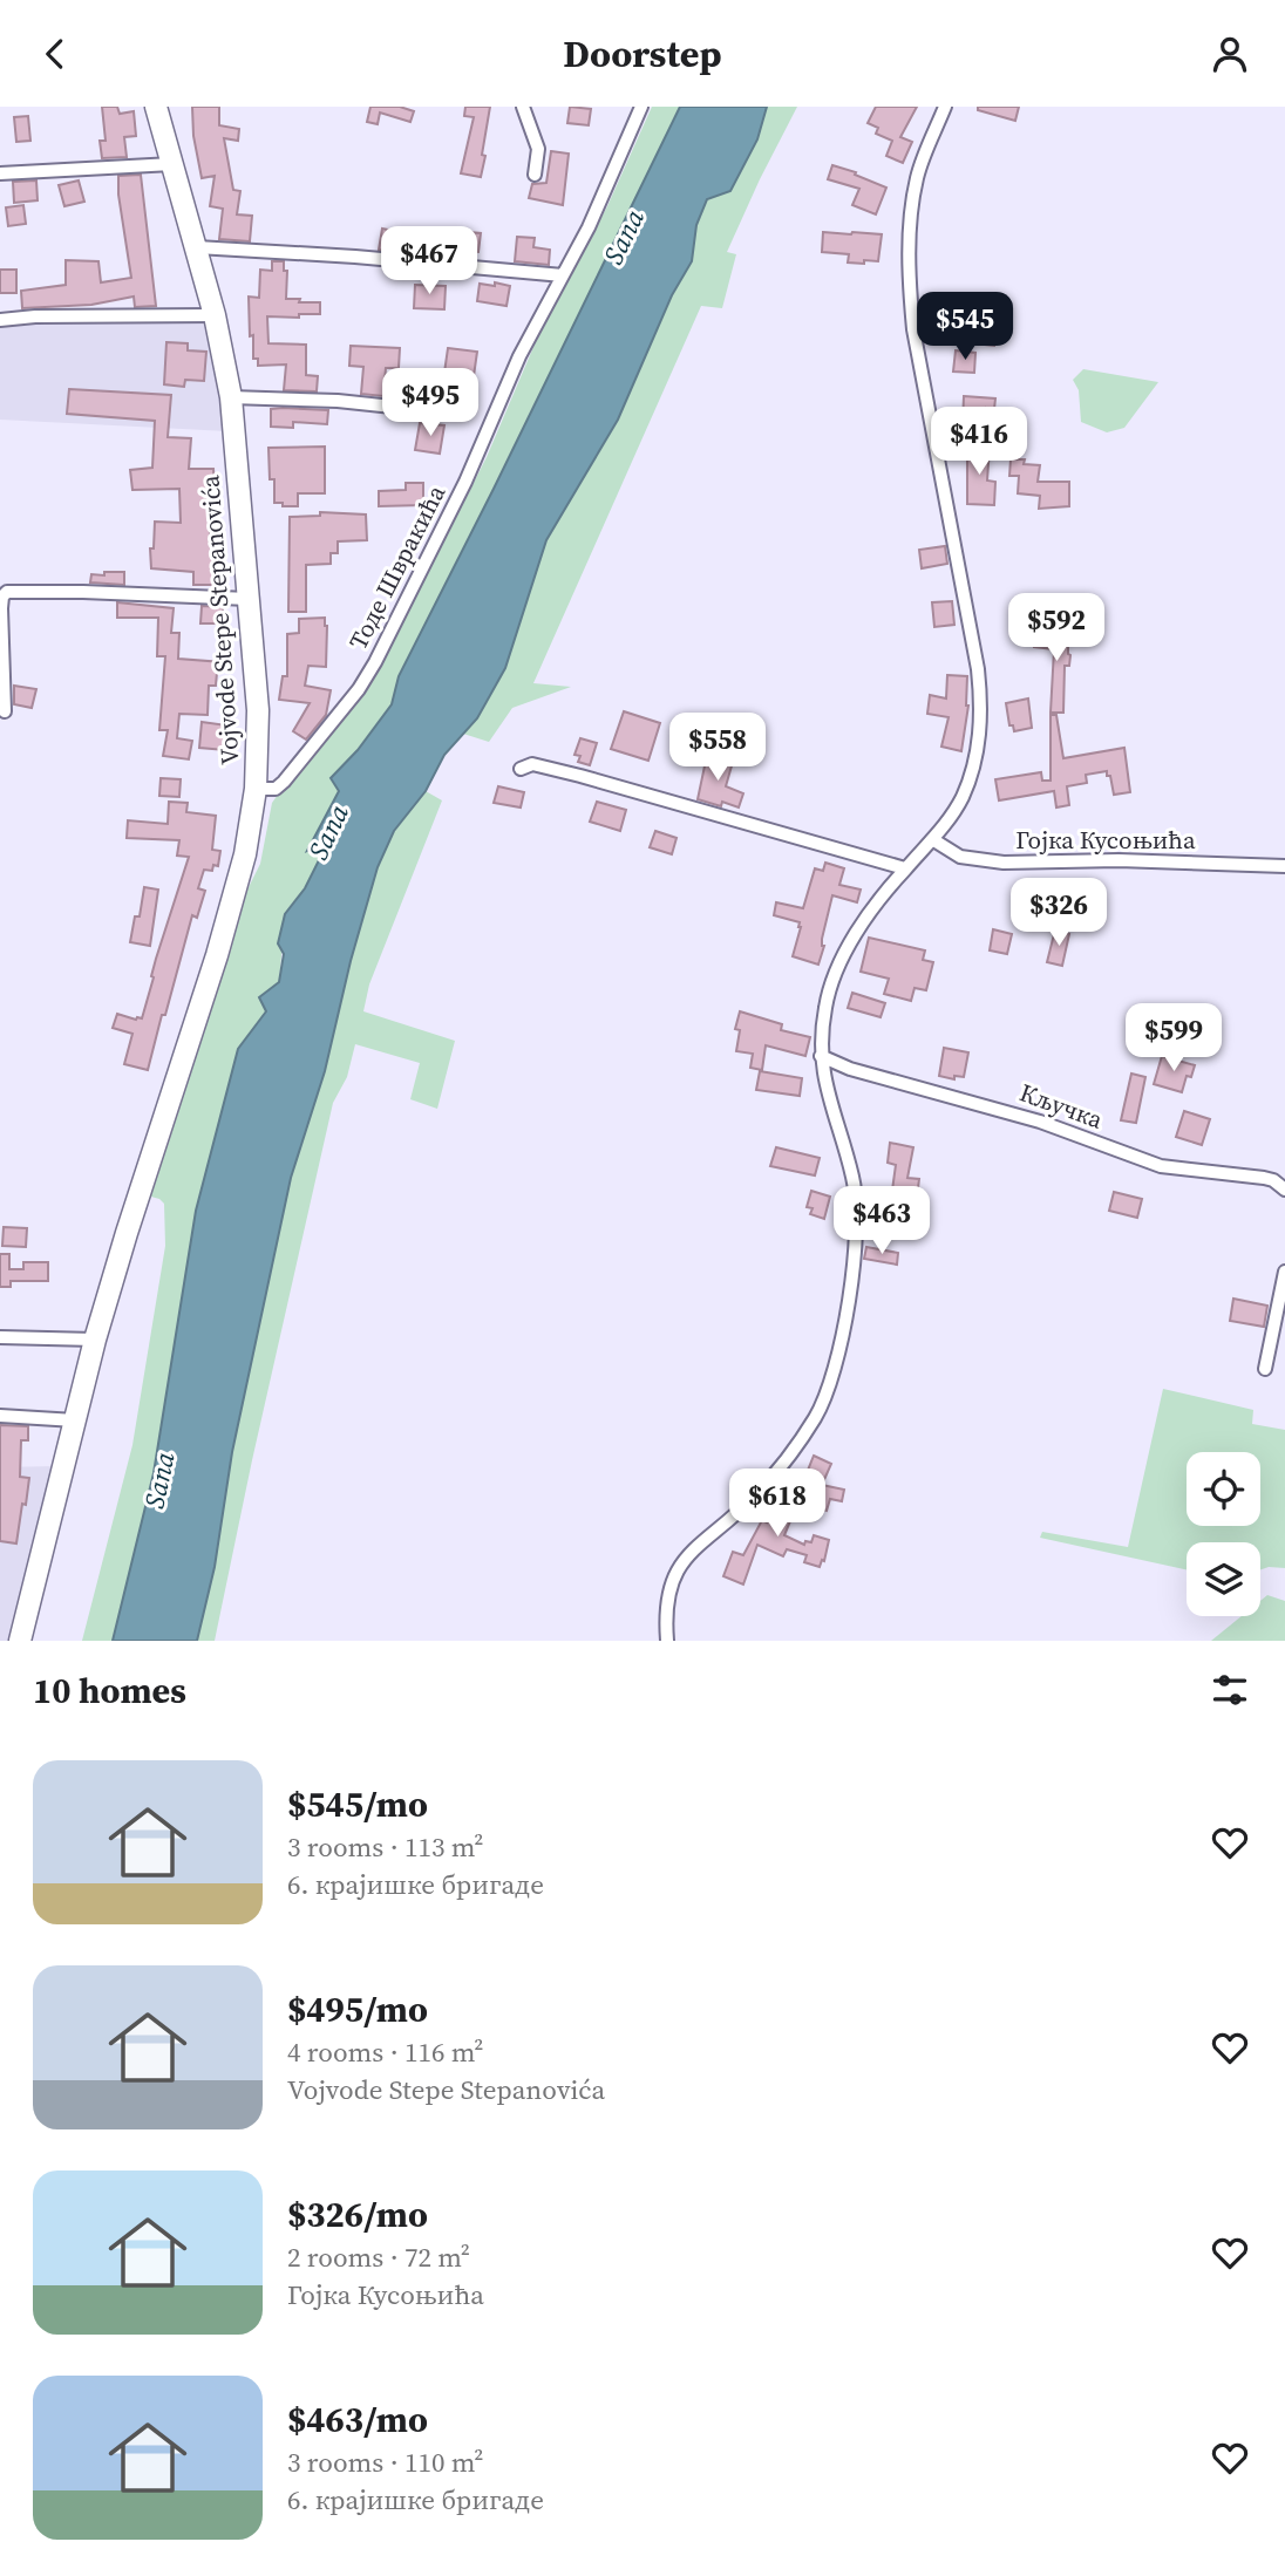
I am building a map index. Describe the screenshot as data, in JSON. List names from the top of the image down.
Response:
{
  "streets": {
    "main road": ["Vojvode Stepe Stepanovića"],
    "street": ["Тоде Швракића", "Гојка Кусоњића", "Кључка"]
  },
  "crossings": [
    ["Тоде Швракића", "Vojvode Stepe Stepanovića"]
  ],
  "water": ["Sana"],
  "page": {
    "header": "Doorstep",
    "price": [
      "$467",
      "$545",
      "$495",
      "$416",
      "$592",
      "$558",
      "$326",
      "$599",
      "$463",
      "$618"
    ],
    "heading": "10 homes",
    "list": [
      {
        "name": "$545/mo",
        "note": "3 rooms · 113 m² · 6. крајишке бригаде"
      },
      {
        "name": "$495/mo",
        "note": "4 rooms · 116 m² · Vojvode Stepe Stepanovića"
      },
      {
        "name": "$326/mo",
        "note": "2 rooms · 72 m² · Гојка Кусоњића"
      },
      {
        "name": "$463/mo",
        "note": "3 rooms · 110 m² · 6. крајишке бригаде"
      }
    ]
  }
}
